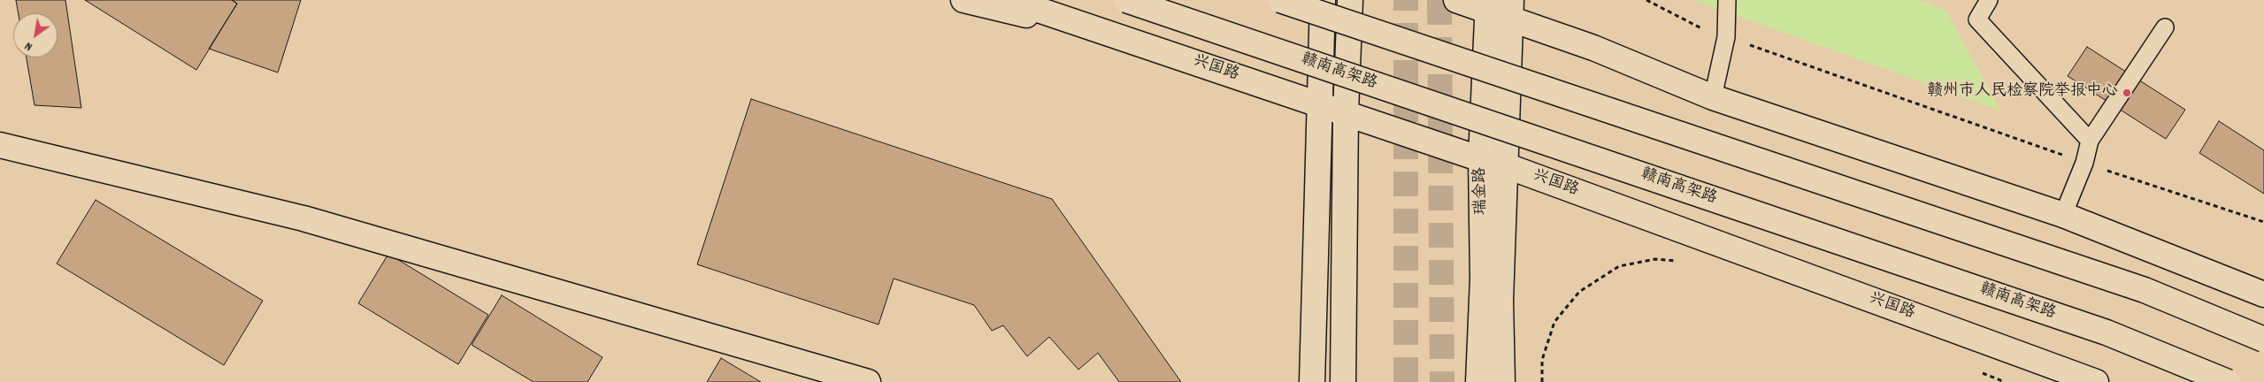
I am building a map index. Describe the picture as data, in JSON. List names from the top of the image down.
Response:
{
  "streets": {
    "main road": ["兴国路", "赣南高架路", "瑞金路"]
  },
  "crossings": [
    ["兴国路", "瑞金路"]
  ],
  "places": ["赣州市人民检察院举报中心"],
  "north": "bottom left"
}
